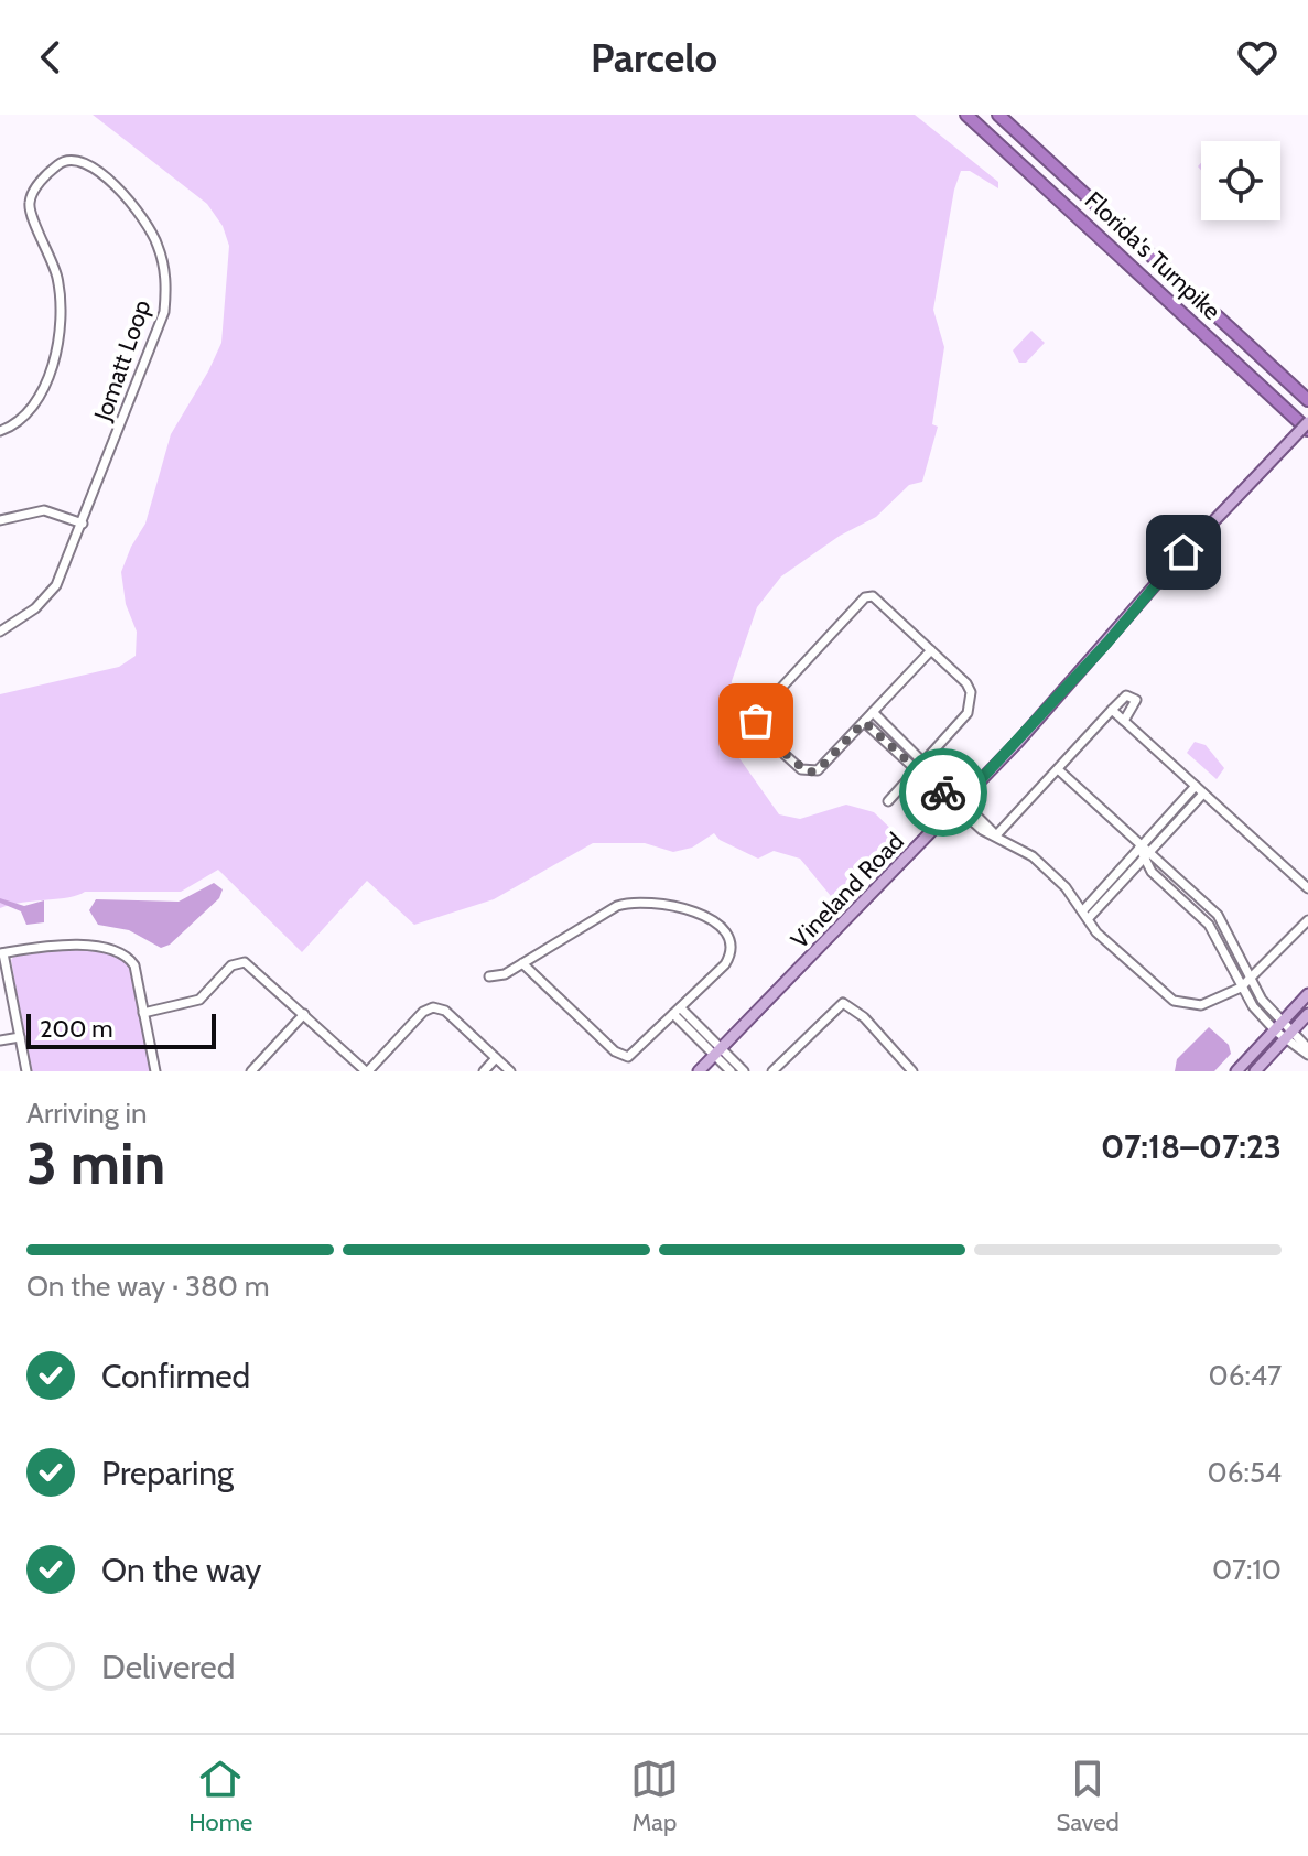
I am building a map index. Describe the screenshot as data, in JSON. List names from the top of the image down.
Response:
{
  "streets": {
    "highway": ["Florida's Turnpike"],
    "main road": ["Vineland Road"],
    "street": ["Jomatt Loop"]
  },
  "scale_bar": "200 m",
  "page": {
    "header": "Parcelo",
    "scale": "200 m",
    "heading": ["3 min", "Arriving in", "07:18–07:23"],
    "bar": "On the way · 380 m",
    "list": [
      ["Confirmed", "06:47"],
      ["Preparing", "06:54"],
      ["On the way", "07:10"],
      "Delivered"
    ],
    "tabs": ["Home", "Map", "Saved"]
  }
}
